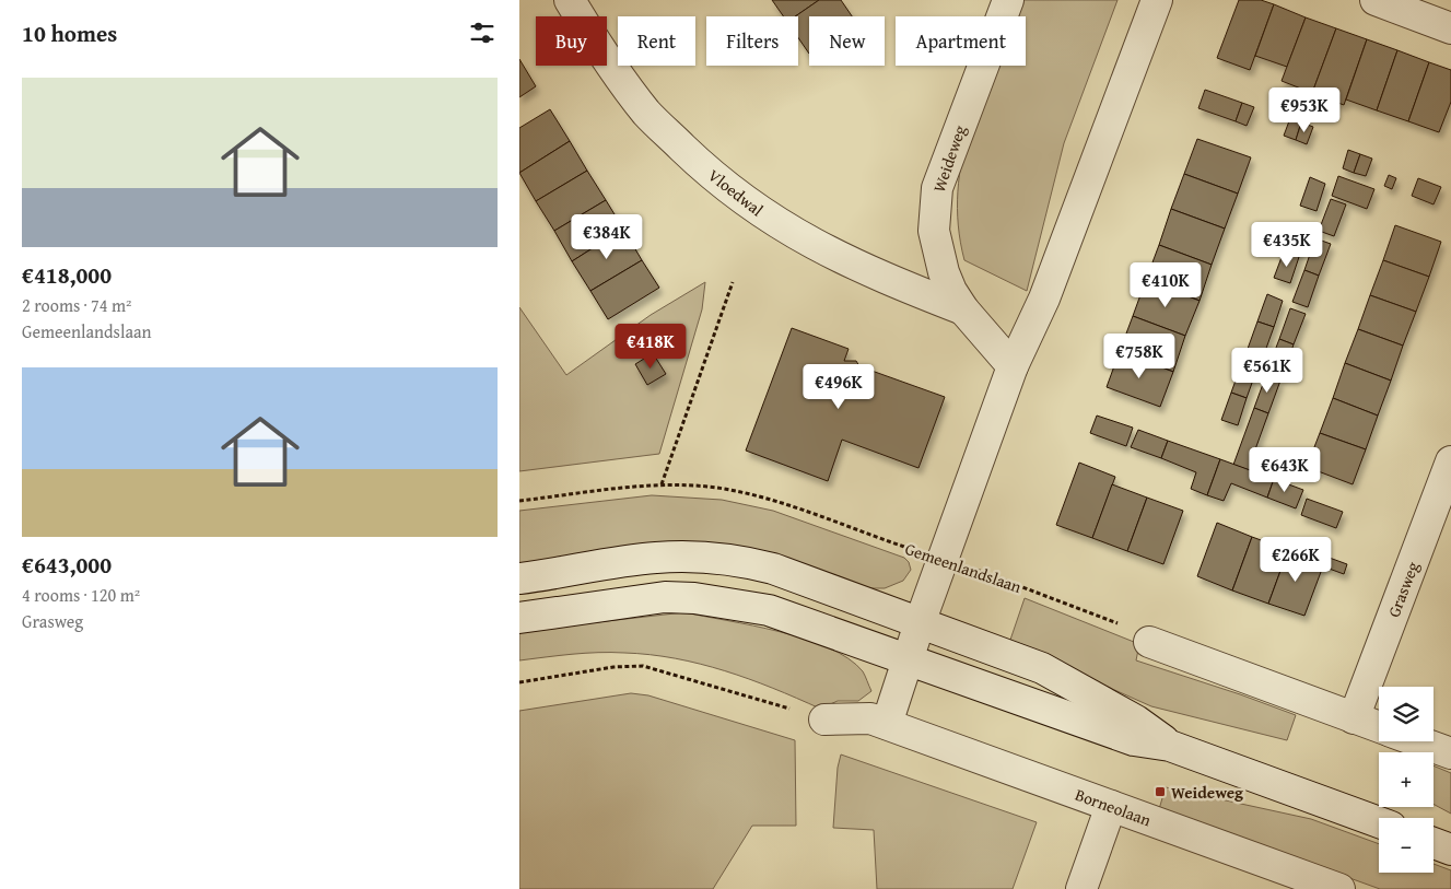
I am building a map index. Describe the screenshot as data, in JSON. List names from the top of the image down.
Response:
{
  "streets": {
    "street": [
      "Weideweg",
      "Vloedwal",
      "Grasweg",
      "Borneolaan"
    ],
    "path": ["Gemeenlandslaan"]
  },
  "crossings": [
    ["Weideweg", "Vloedwal"]
  ],
  "places": {
    "transit": ["Weideweg"]
  },
  "page": {
    "heading": "10 homes",
    "chip": [
      "Buy",
      "Rent",
      "Filters",
      "New",
      "Apartment"
    ],
    "list": [
      {
        "name": "€418,000",
        "note": "2 rooms · 74 m² · Gemeenlandslaan"
      },
      {
        "name": "€643,000",
        "note": "4 rooms · 120 m² · Grasweg"
      }
    ],
    "price": [
      "€953K",
      "€384K",
      "€435K",
      "€410K",
      "€418K",
      "€758K",
      "€561K",
      "€496K",
      "€643K",
      "€266K"
    ],
    "map_buttons": ["+", "−"]
  }
}
